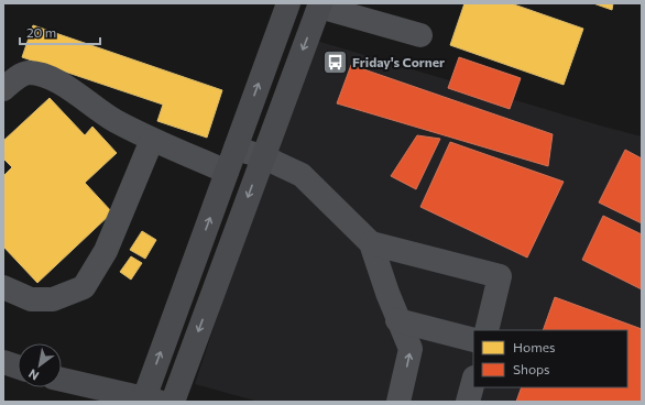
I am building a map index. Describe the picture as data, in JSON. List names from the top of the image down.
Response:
{
  "places": {
    "bus stop": ["Friday's Corner"]
  },
  "legend": ["Homes", "Shops"],
  "scale_bar": "20 m",
  "north": "bottom left"
}
